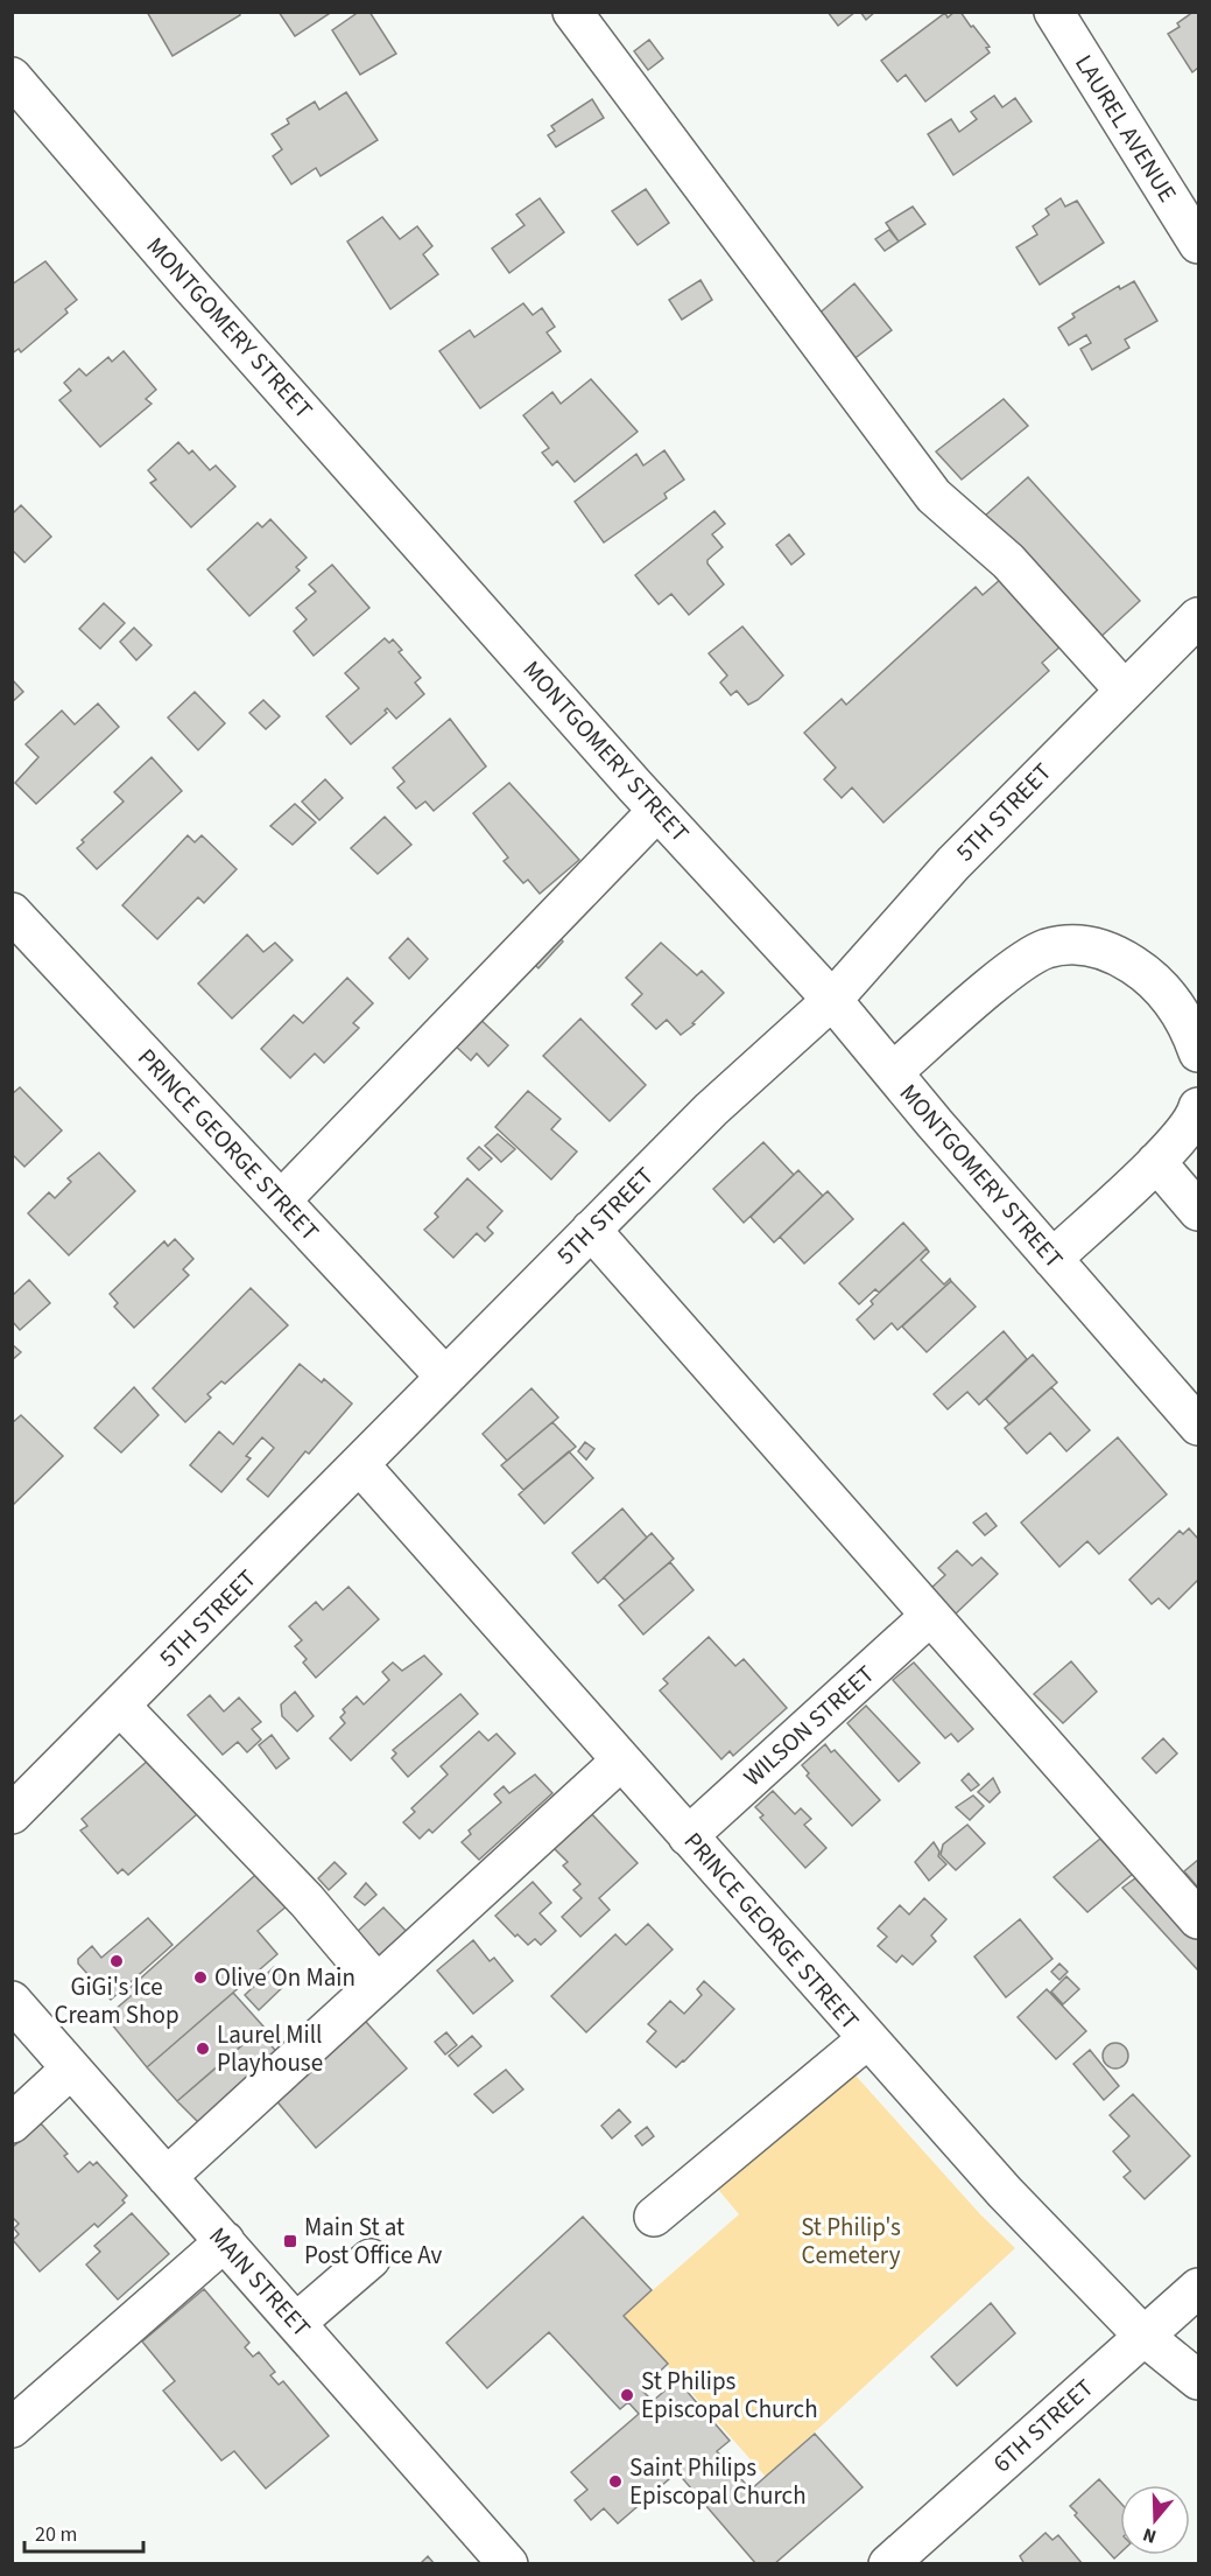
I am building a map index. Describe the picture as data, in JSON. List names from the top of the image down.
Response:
{
  "streets": {
    "street": [
      "LAUREL AVENUE",
      "MONTGOMERY STREET",
      "5TH STREET",
      "PRINCE GEORGE STREET",
      "WILSON STREET",
      "MAIN STREET",
      "6TH STREET"
    ]
  },
  "crossings": [
    ["MONTGOMERY STREET", "5TH STREET"],
    ["5TH STREET", "PRINCE GEORGE STREET"],
    ["PRINCE GEORGE STREET", "WILSON STREET"],
    ["PRINCE GEORGE STREET", "6TH STREET"]
  ],
  "parks": ["St Philip's Cemetery"],
  "places": {
    "other": [
      "GiGi's Ice Cream Shop",
      "Olive On Main",
      "Laurel Mill Playhouse",
      "St Philips Episcopal Church",
      "Saint Philips Episcopal Church"
    ],
    "transit": ["Main St at Post Office Av"]
  },
  "scale_bar": "20 m",
  "north": "bottom"
}
